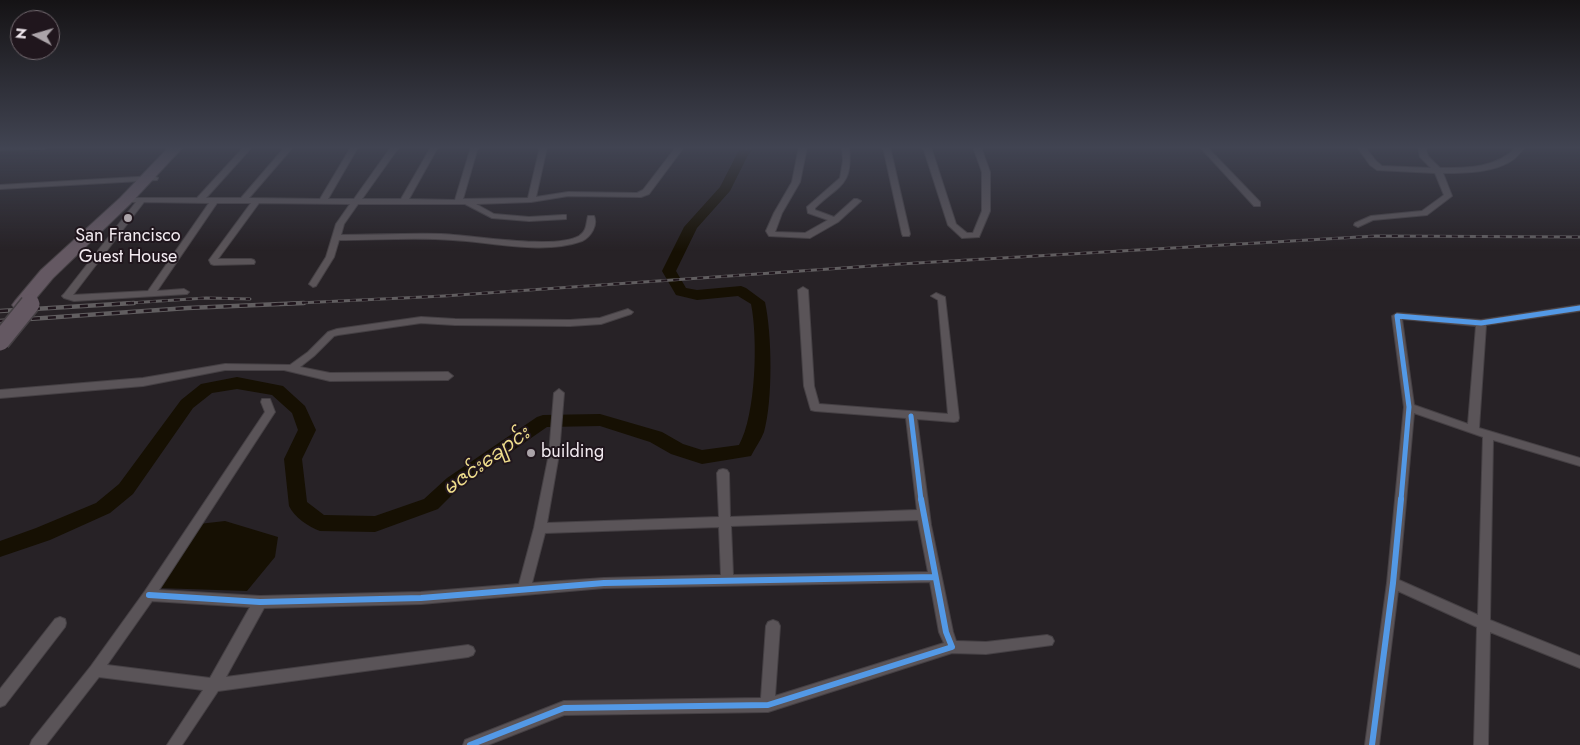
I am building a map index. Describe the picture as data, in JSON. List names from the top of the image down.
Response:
{
  "water": ["မဇင်းချောင်း"],
  "places": ["San Francisco Guest House", "building"],
  "north": "left"
}
